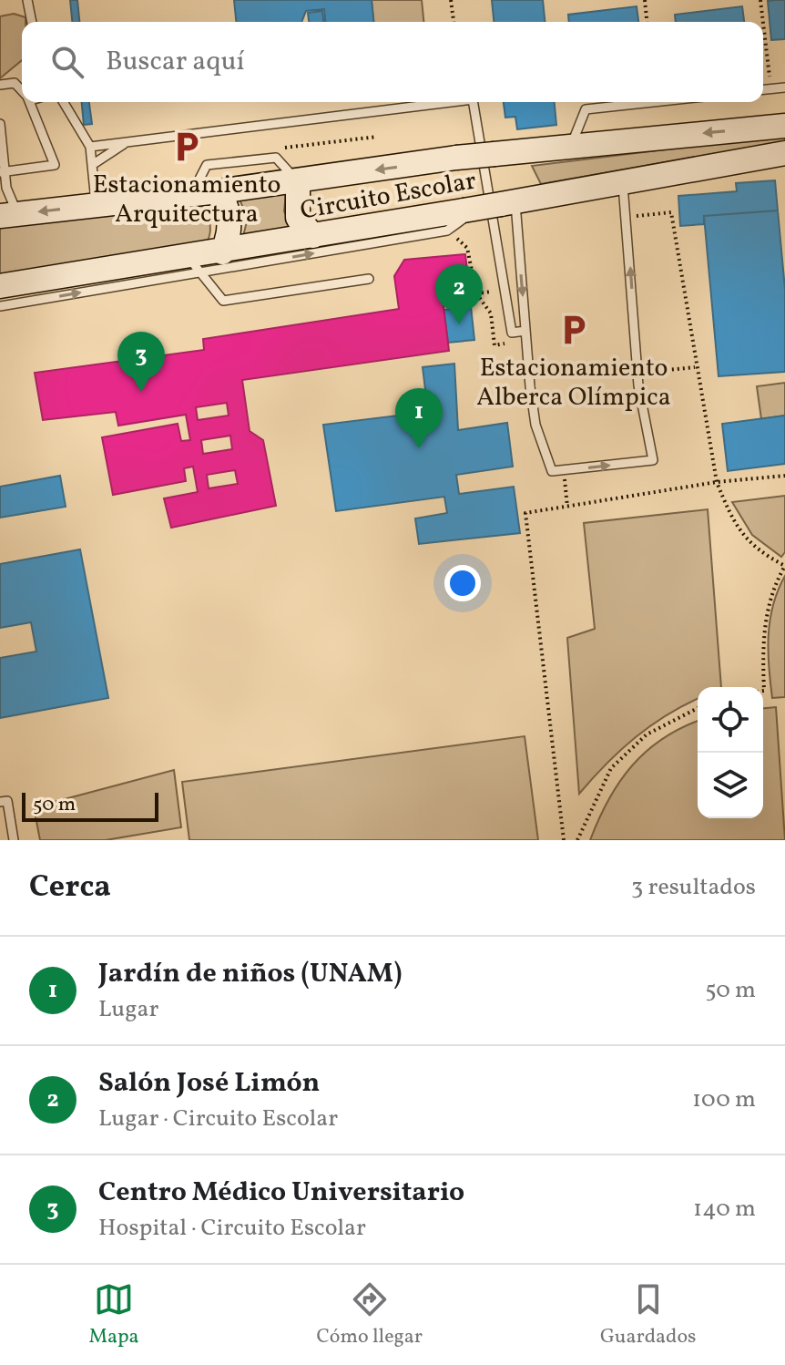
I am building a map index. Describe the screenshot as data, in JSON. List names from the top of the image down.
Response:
{
  "streets": {
    "street": ["Circuito Escolar"]
  },
  "places": {
    "parking": ["Estacionamiento Arquitectura", "Estacionamiento Alberca Olímpica"]
  },
  "scale_bar": "50 m",
  "page": {
    "search": "Buscar aquí",
    "pins": ["2", "3", "1"],
    "scale": "50 m",
    "heading": ["Cerca", "3 resultados"],
    "list": [
      {
        "mark": "1",
        "name": "Jardín de niños (UNAM)",
        "note": "Lugar",
        "value": "50 m"
      },
      {
        "mark": "2",
        "name": "Salón José Limón",
        "note": "Lugar · Circuito Escolar",
        "value": "100 m"
      },
      {
        "mark": "3",
        "name": "Centro Médico Universitario",
        "note": "Hospital · Circuito Escolar",
        "value": "140 m"
      }
    ],
    "nav": ["Mapa", "Cómo llegar", "Guardados"]
  }
}
